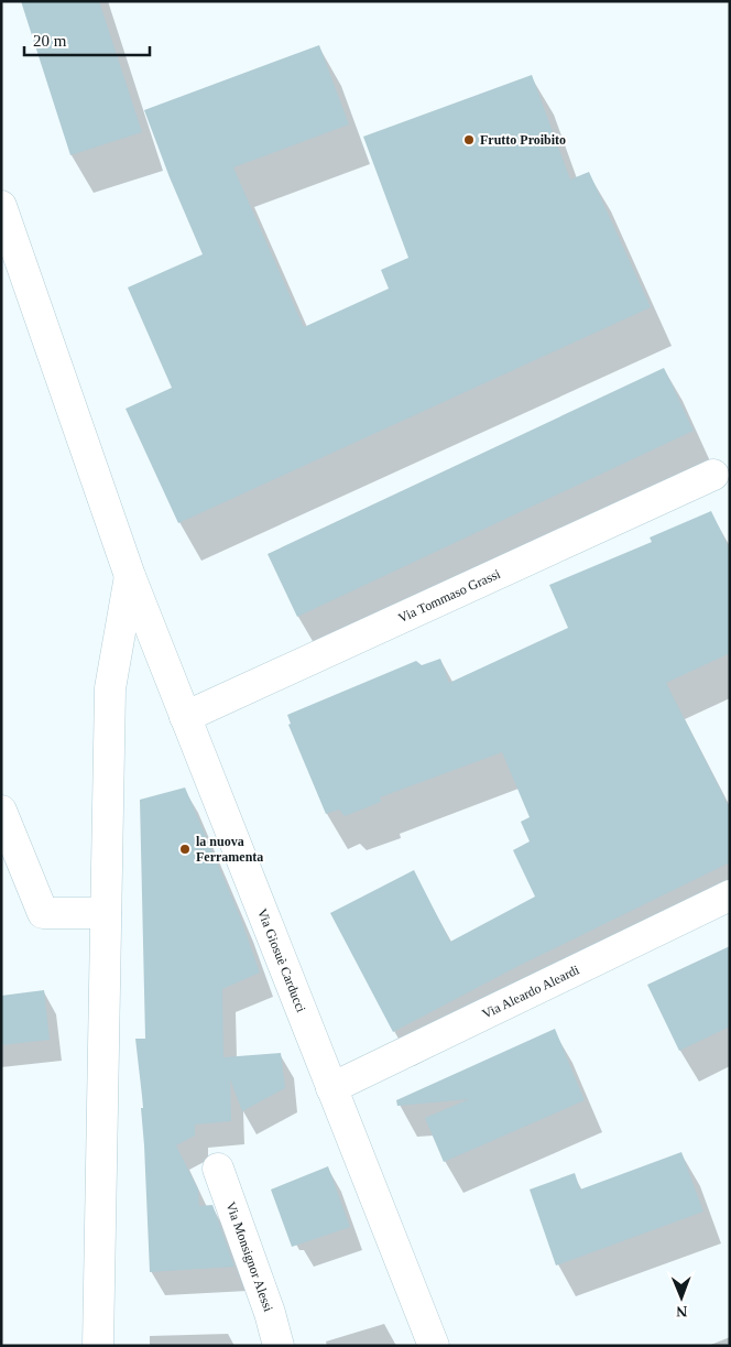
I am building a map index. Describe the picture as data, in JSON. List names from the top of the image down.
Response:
{
  "streets": {
    "street": [
      "Via Tommaso Grassi",
      "Via Giosuè Carducci",
      "Via Aleardo Aleardi",
      "Via Monsignor Alessi"
    ]
  },
  "crossings": [
    ["Via Tommaso Grassi", "Via Giosuè Carducci"],
    ["Via Giosuè Carducci", "Via Aleardo Aleardi"]
  ],
  "places": ["Frutto Proibito", "la nuova Ferramenta"],
  "scale_bar": "20 m",
  "north": "bottom"
}
